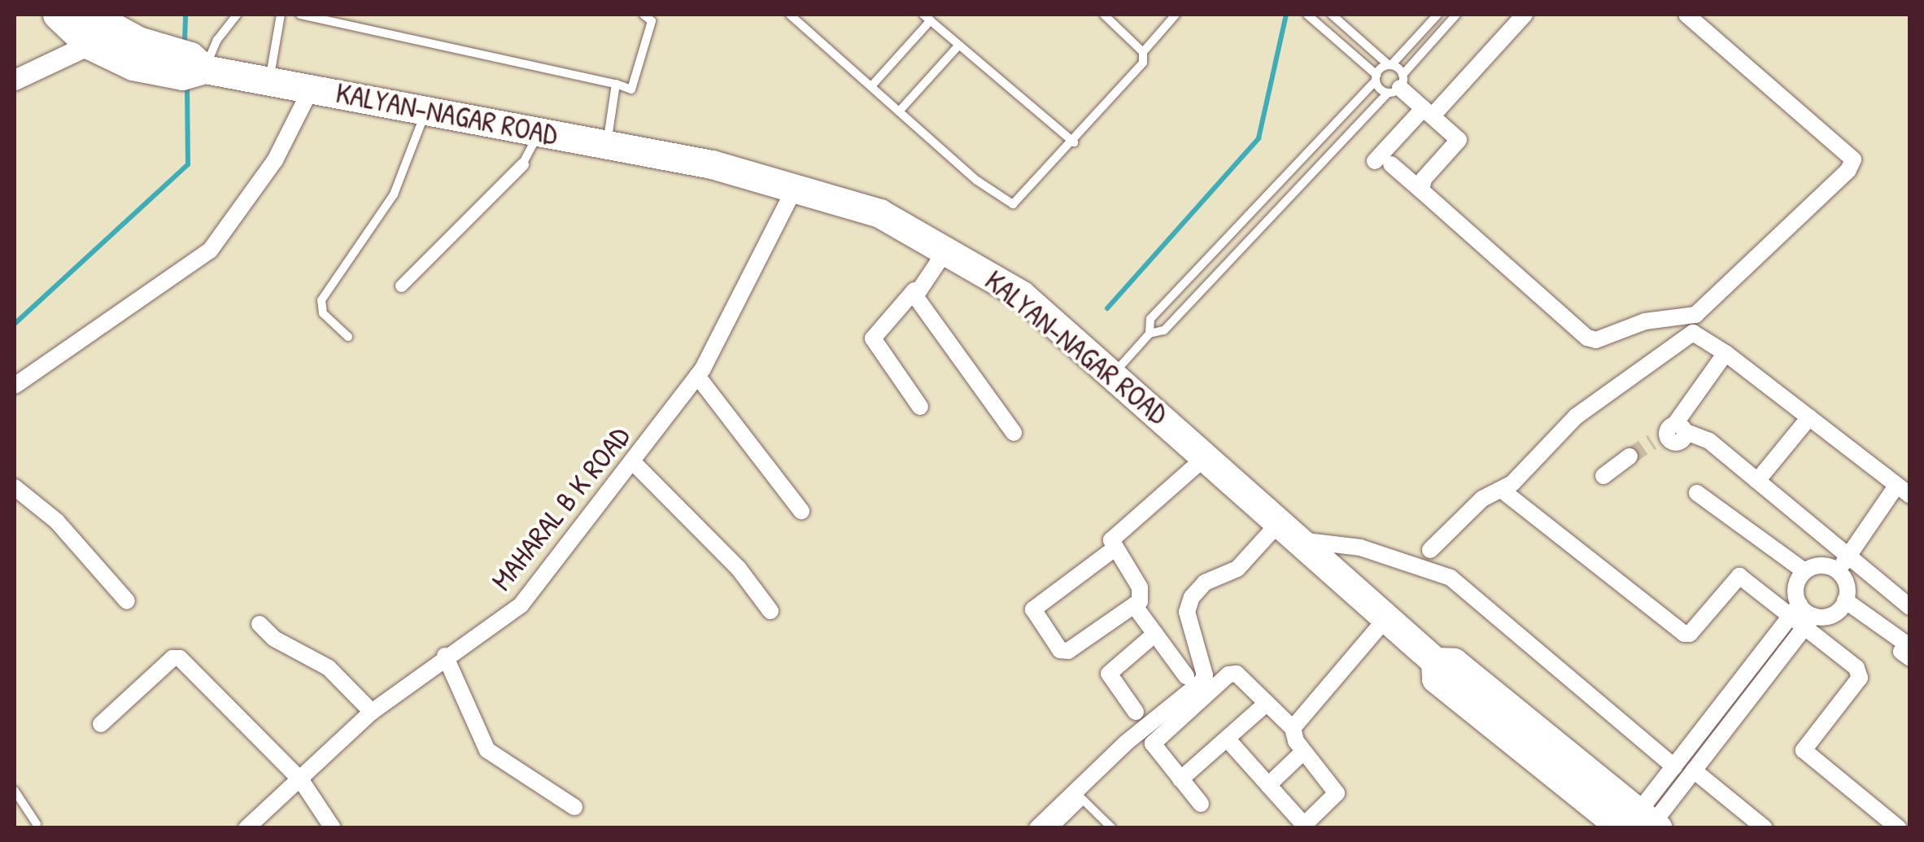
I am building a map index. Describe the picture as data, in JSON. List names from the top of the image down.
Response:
{
  "streets": {
    "highway": ["KALYAN-NAGAR ROAD"],
    "street": ["MAHARAL B K ROAD"]
  },
  "crossings": [
    ["KALYAN-NAGAR ROAD", "MAHARAL B K ROAD"]
  ]
}
